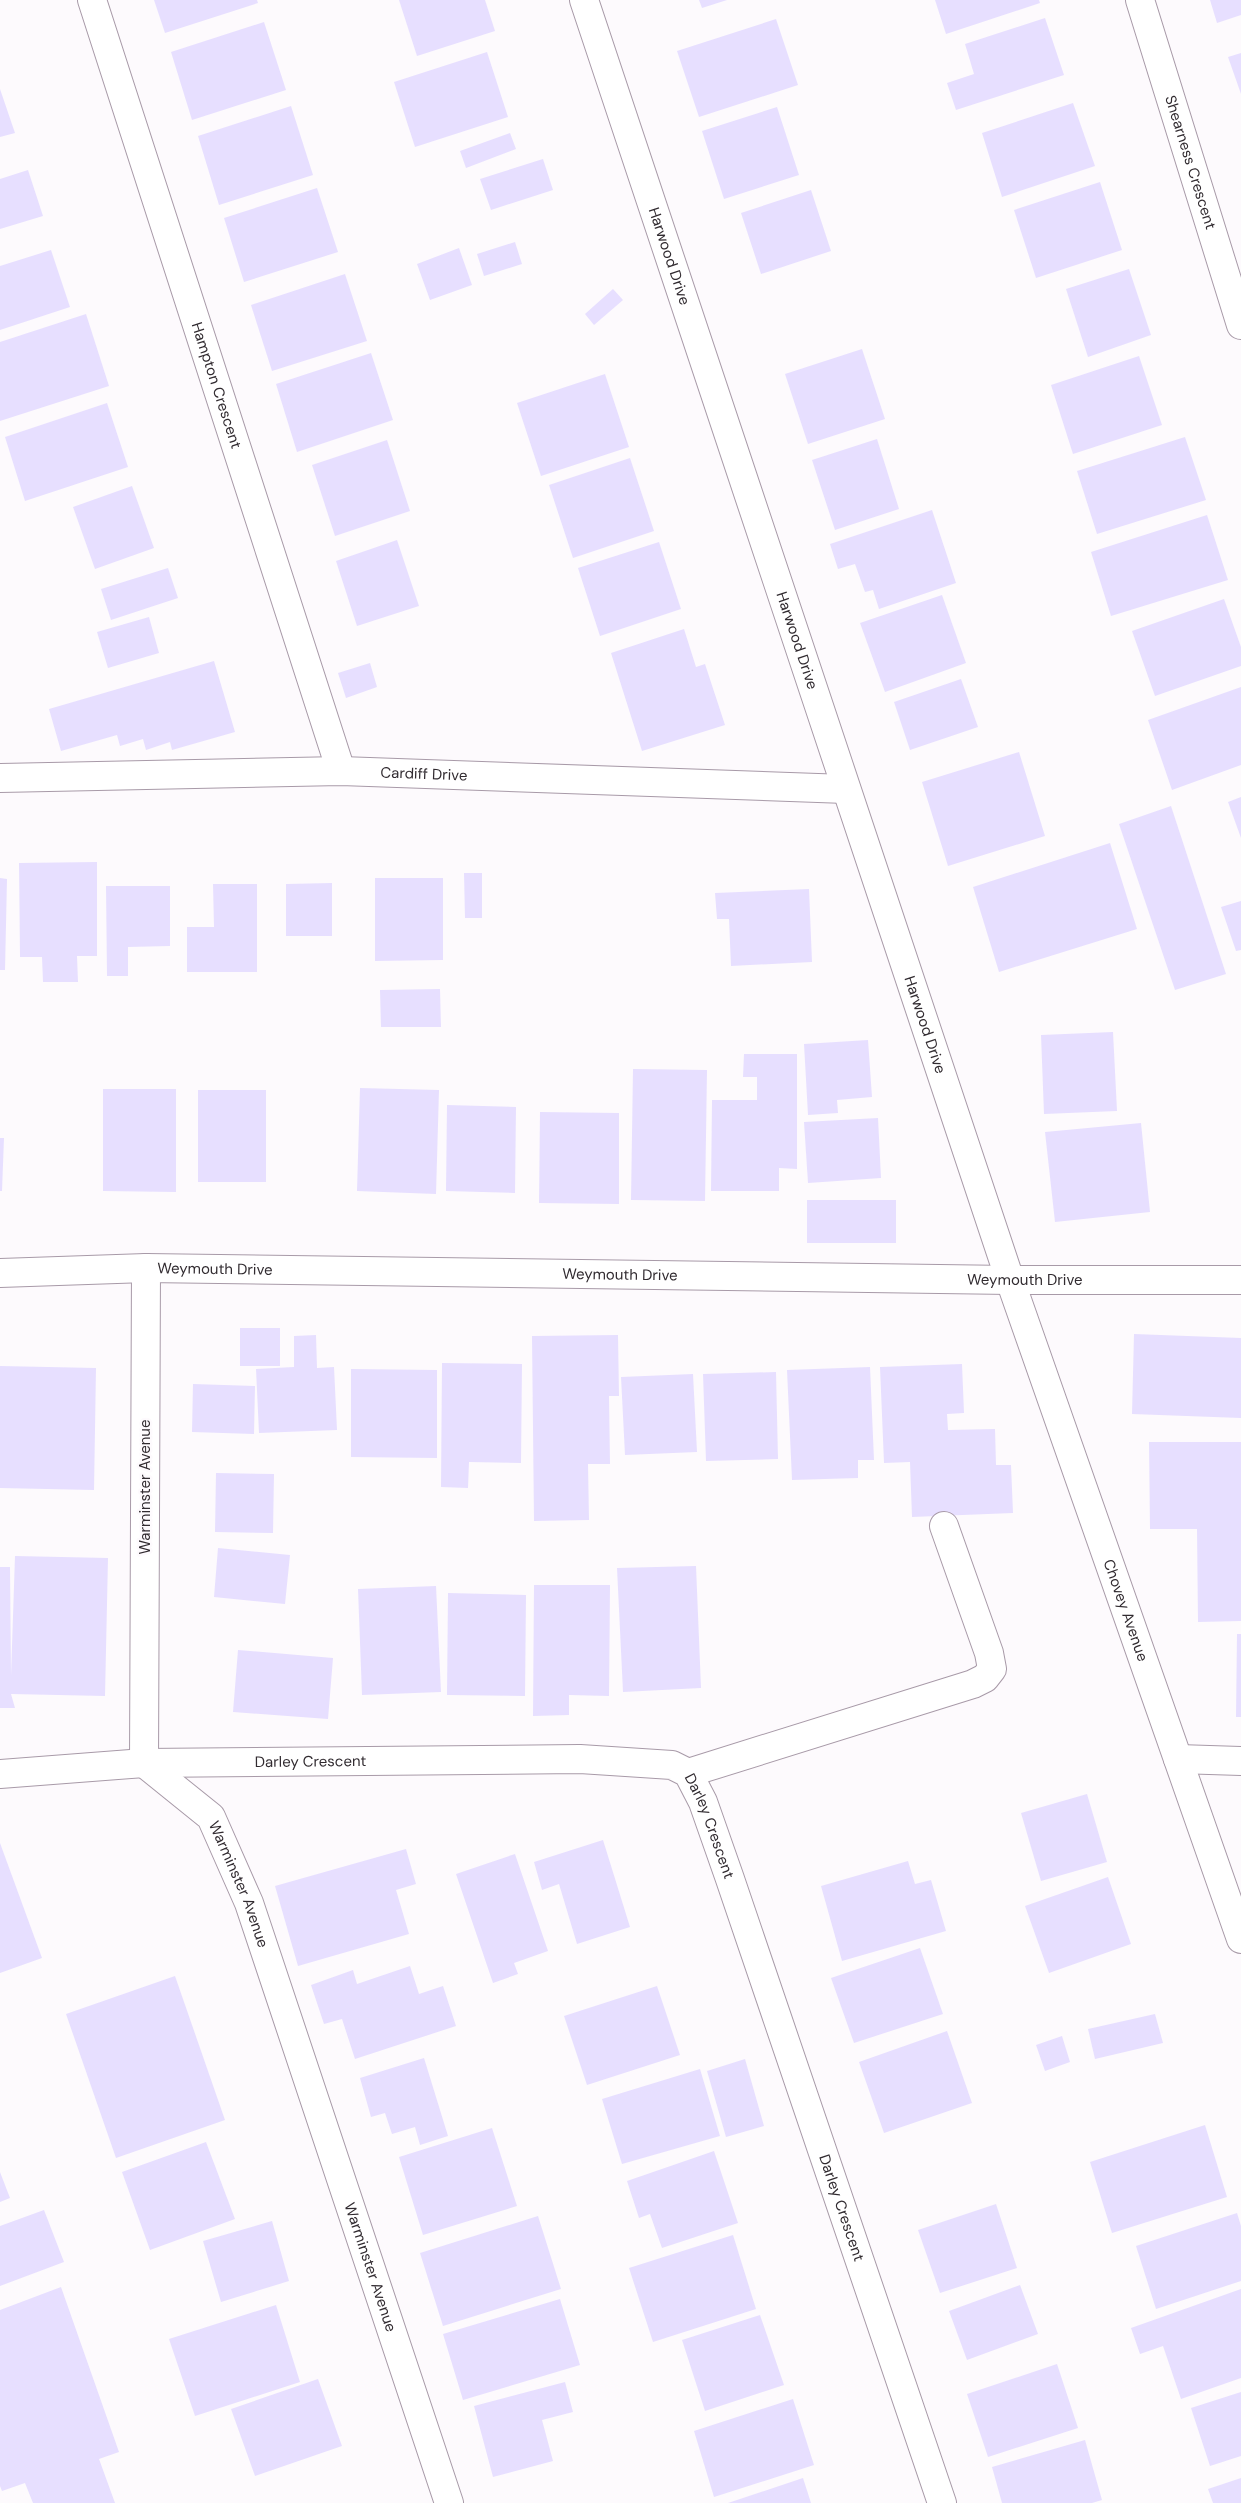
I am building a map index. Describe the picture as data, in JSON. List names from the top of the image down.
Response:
{
  "streets": {
    "street": [
      "Shearness Crescent",
      "Harwood Drive",
      "Hampton Crescent",
      "Cardiff Drive",
      "Weymouth Drive",
      "Warminster Avenue",
      "Chovey Avenue",
      "Darley Crescent"
    ]
  },
  "crossings": [
    ["Harwood Drive", "Cardiff Drive"],
    ["Harwood Drive", "Weymouth Drive"],
    ["Harwood Drive", "Chovey Avenue"],
    ["Hampton Crescent", "Cardiff Drive"],
    ["Weymouth Drive", "Warminster Avenue"],
    ["Weymouth Drive", "Chovey Avenue"],
    ["Warminster Avenue", "Darley Crescent"]
  ]
}
